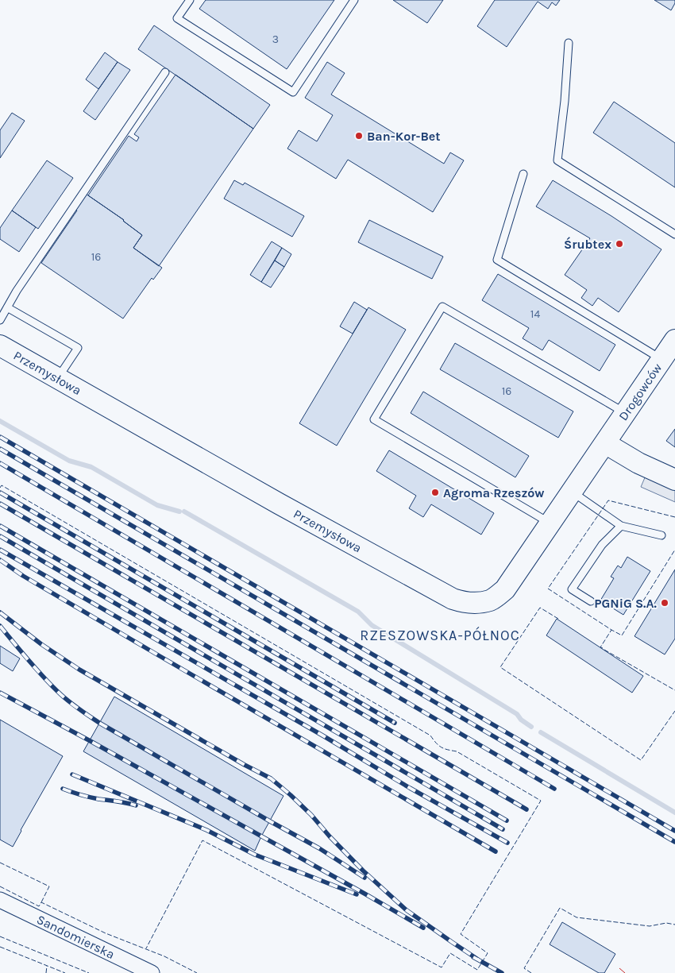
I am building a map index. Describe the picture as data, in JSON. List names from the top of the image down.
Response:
{
  "streets": {
    "street": ["Przemysłowa", "Drogowców", "Sandomierska"]
  },
  "crossings": [
    ["Przemysłowa", "Drogowców"]
  ],
  "districts": ["RZESZOWSKA-PÓŁNOC"],
  "places": [
    "Ban-Kor-Bet",
    "Śrubtex",
    "Agroma Rzeszów",
    "PGNiG S.A."
  ],
  "house_numbers": [
    "3",
    "16",
    "14",
    "16"
  ]
}
